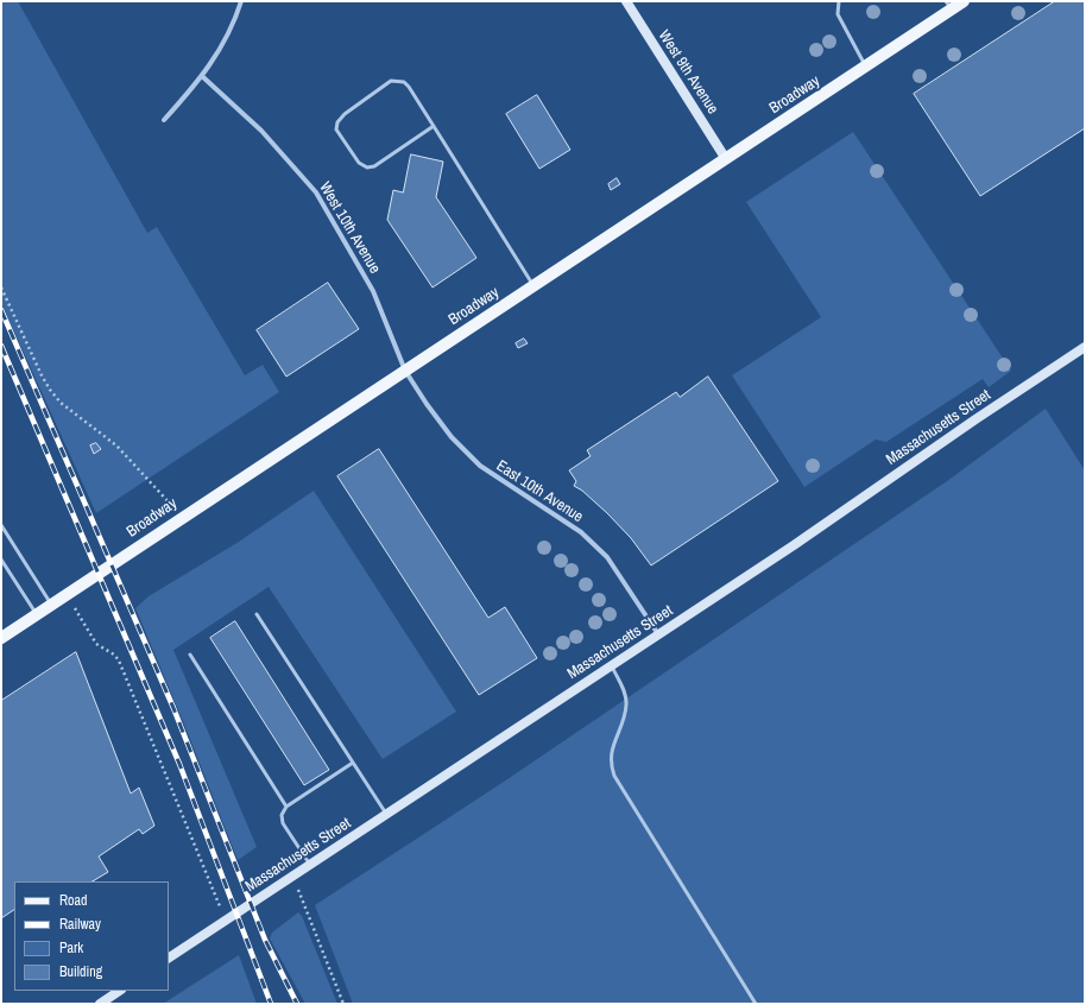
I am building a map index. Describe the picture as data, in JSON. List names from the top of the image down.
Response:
{
  "streets": {
    "main road": ["Broadway"],
    "street": [
      "West 9th Avenue",
      "West 10th Avenue",
      "Massachusetts Street",
      "East 10th Avenue"
    ]
  },
  "crossings": [
    ["West 9th Avenue", "Broadway"],
    ["Broadway", "West 10th Avenue"],
    ["Broadway", "East 10th Avenue"],
    ["West 10th Avenue", "East 10th Avenue"],
    ["Massachusetts Street", "East 10th Avenue"]
  ],
  "legend": [
    "Road",
    "Railway",
    "Park",
    "Building"
  ]
}
